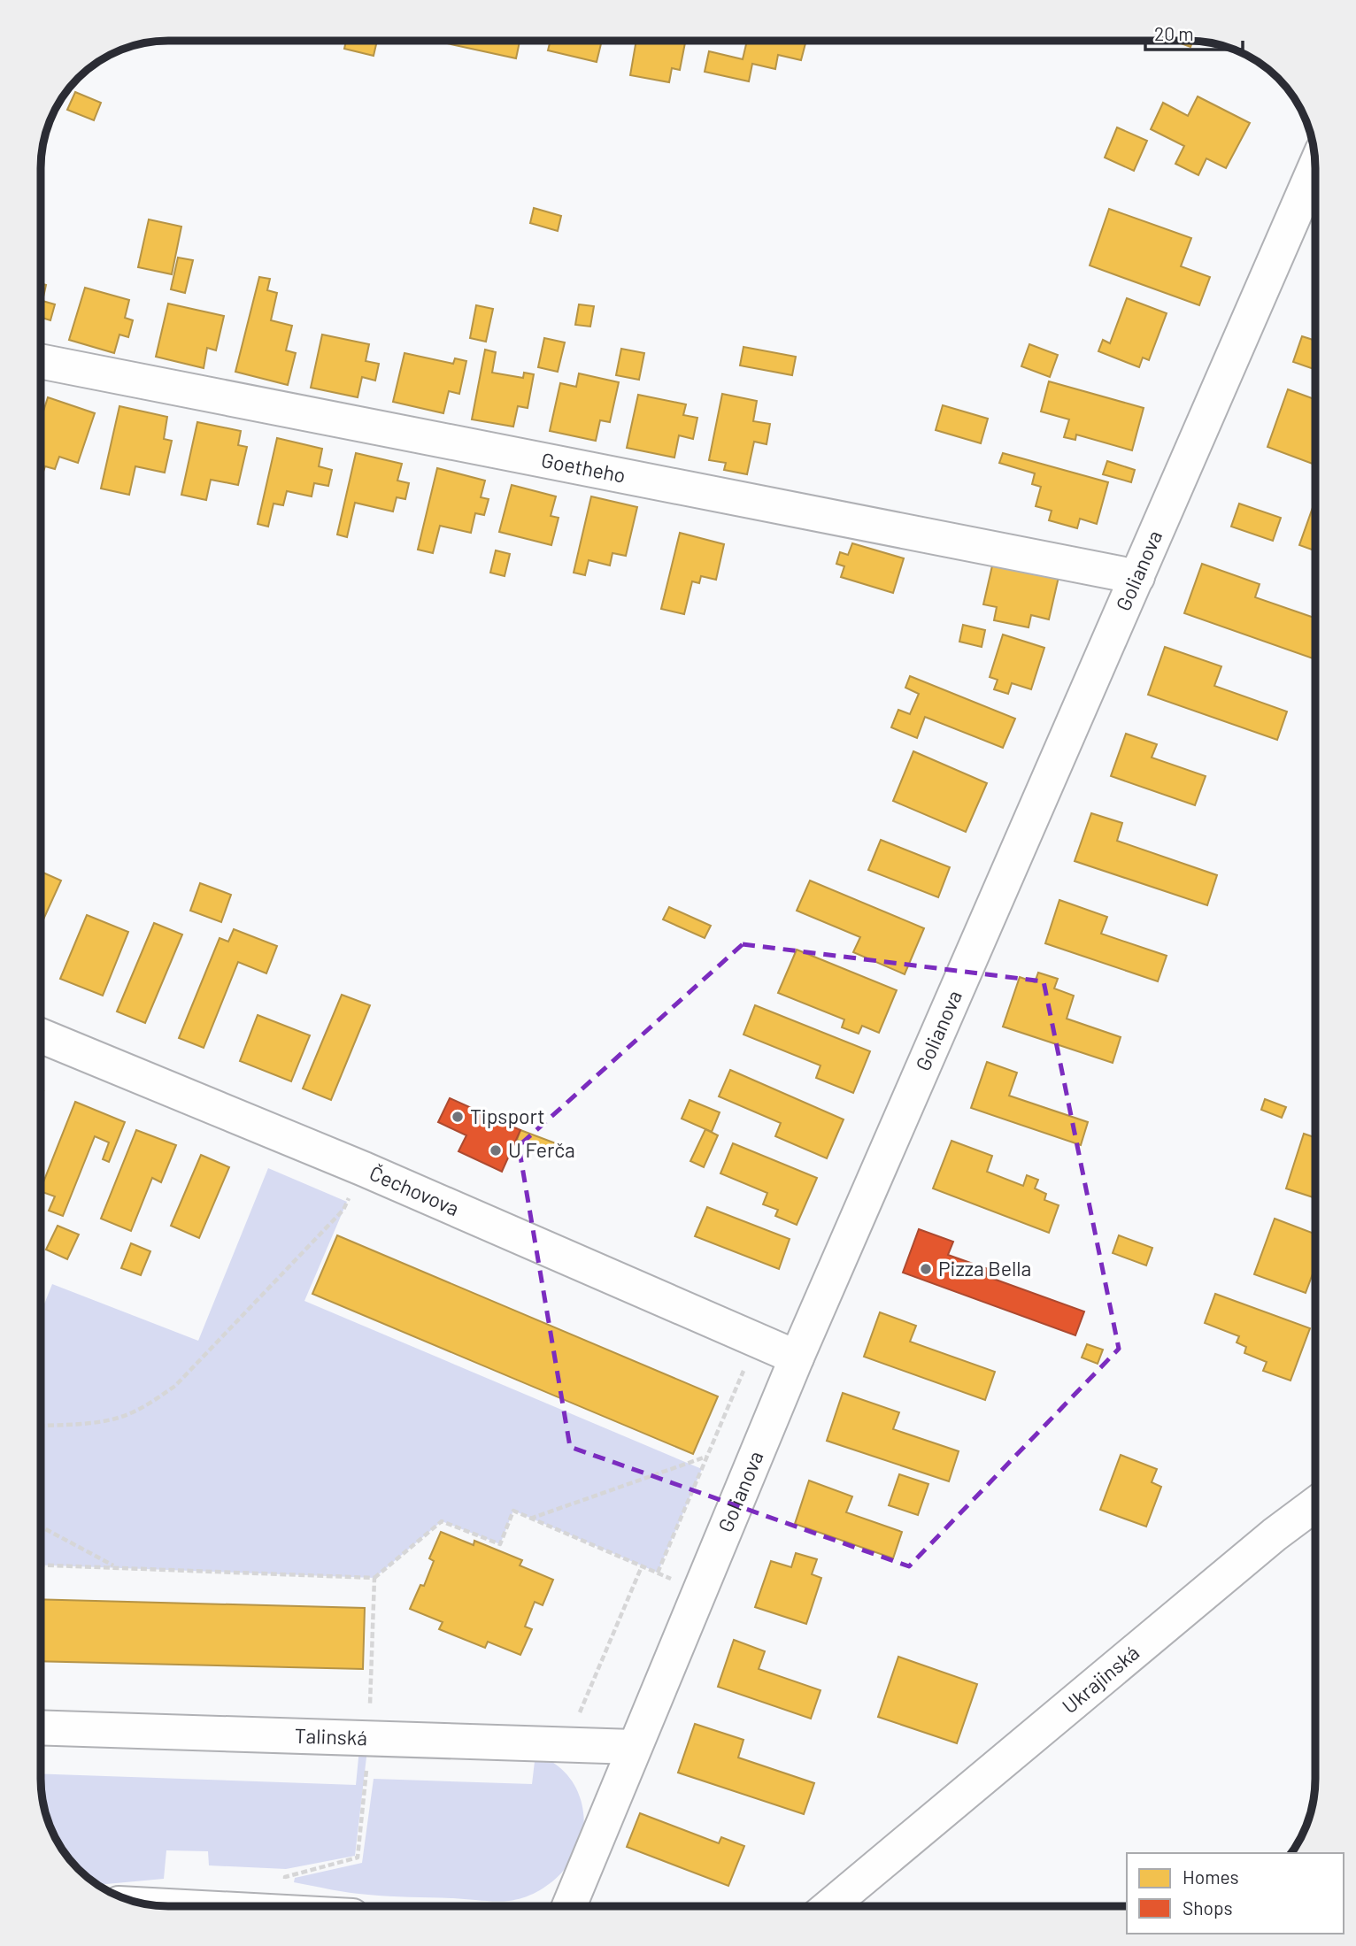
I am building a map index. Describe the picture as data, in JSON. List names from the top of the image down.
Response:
{
  "streets": {
    "street": [
      "Goetheho",
      "Golianova",
      "Čechovova",
      "Ukrajinská",
      "Talinská"
    ]
  },
  "crossings": [
    ["Goetheho", "Golianova"],
    ["Golianova", "Čechovova"],
    ["Golianova", "Talinská"]
  ],
  "places": ["Tipsport", "U Ferča", "Pizza Bella"],
  "legend": ["Homes", "Shops"],
  "scale_bar": "20 m"
}
